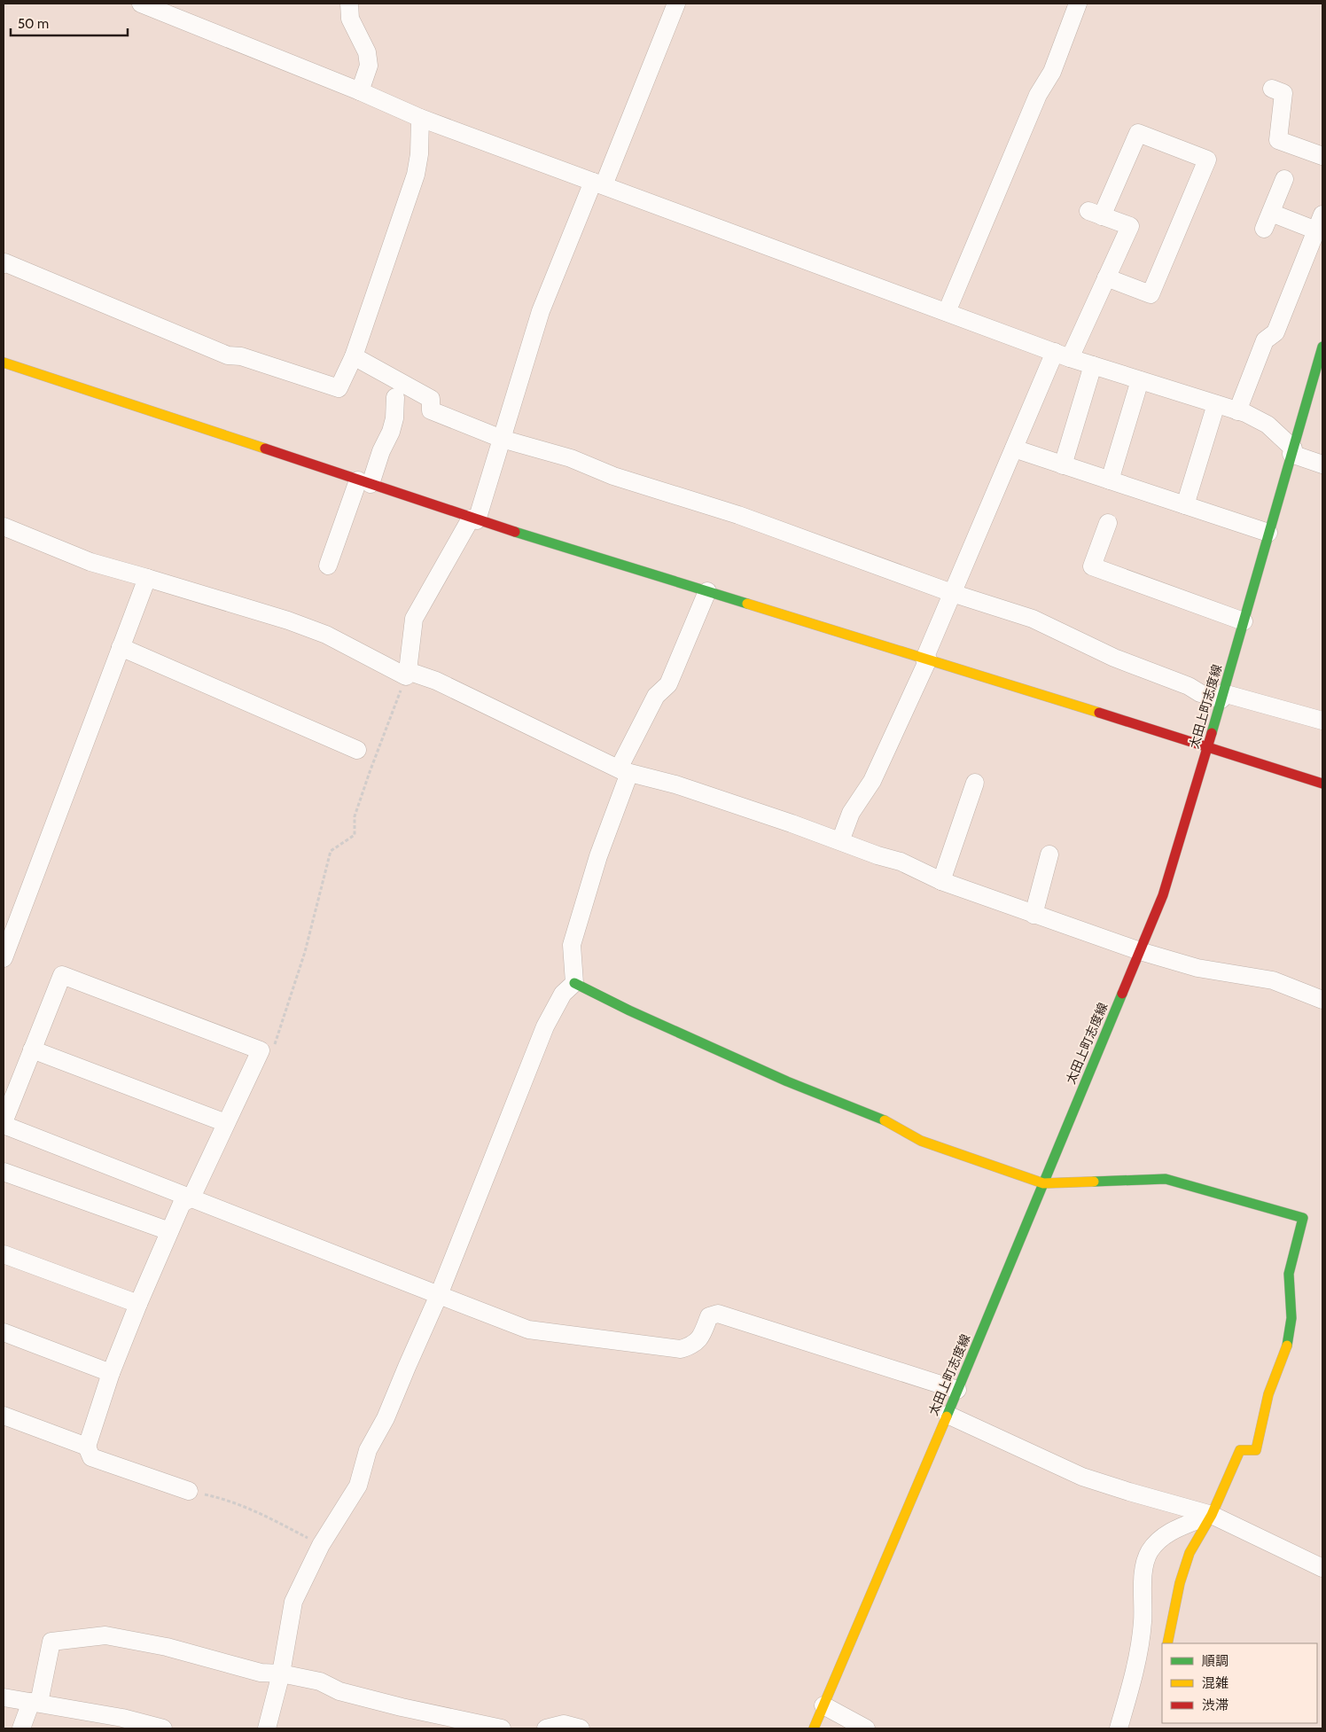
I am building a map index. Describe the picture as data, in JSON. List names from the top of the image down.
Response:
{
  "streets": {
    "street": ["太田上町志度線"]
  },
  "legend": ["順調", "混雑", "渋滞"],
  "scale_bar": "50 m"
}
